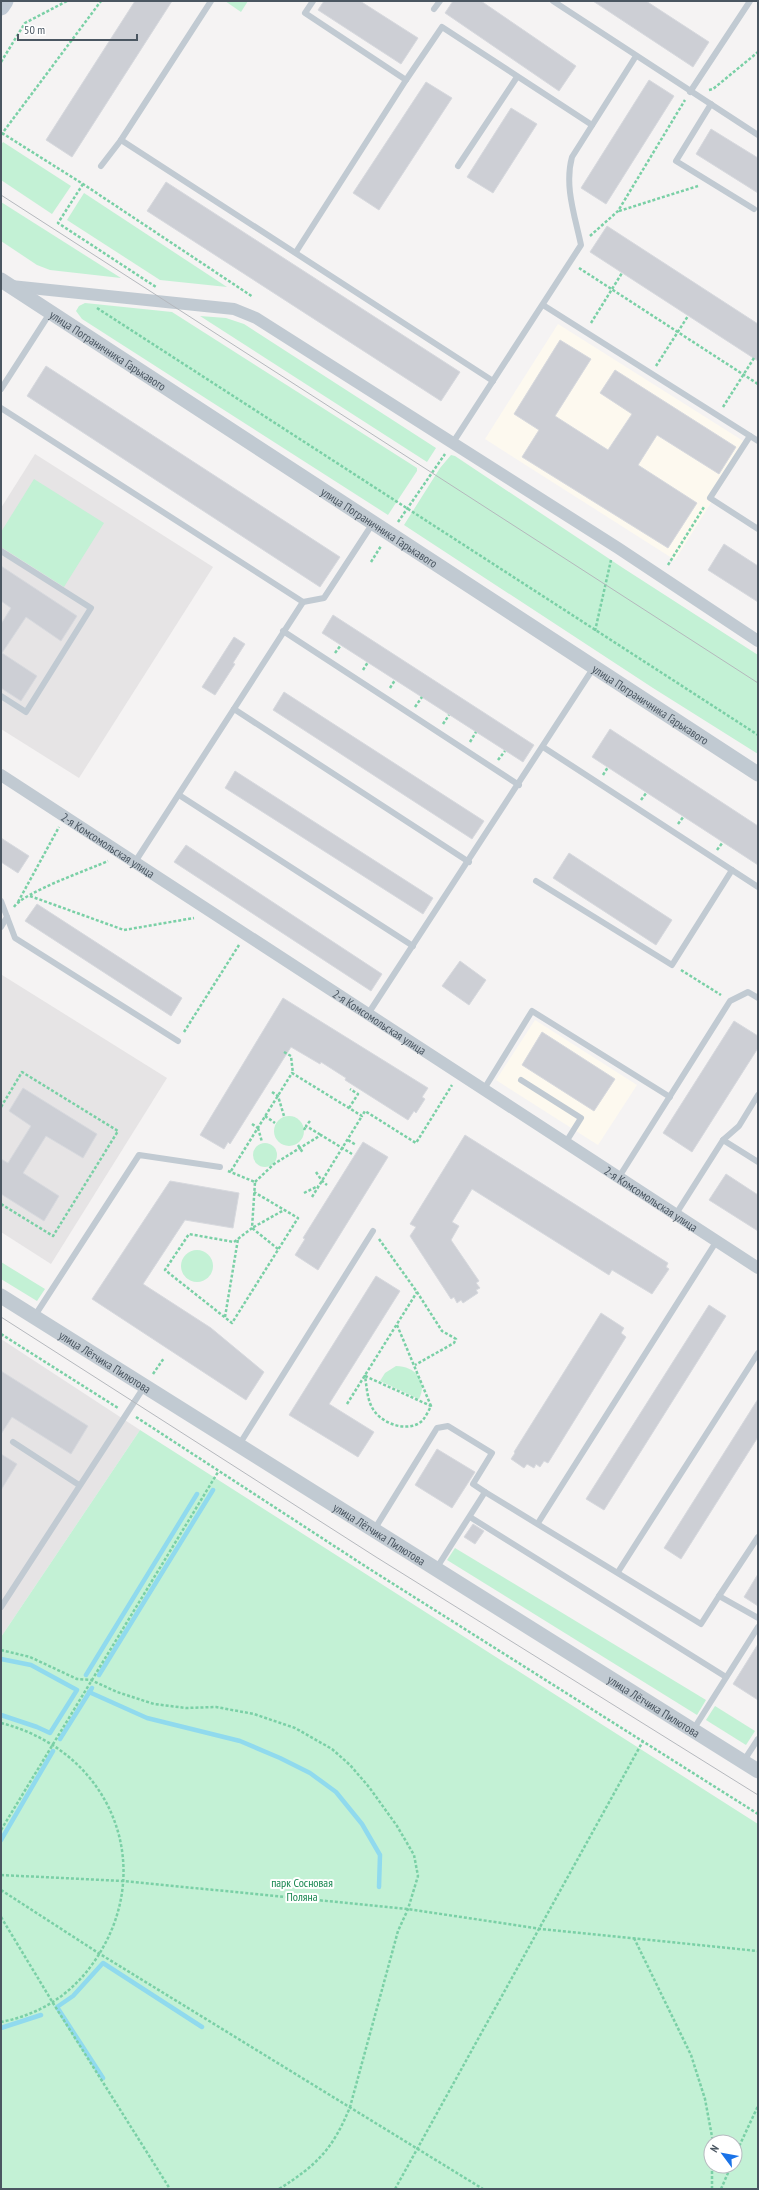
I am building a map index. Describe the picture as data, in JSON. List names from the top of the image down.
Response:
{
  "streets": {
    "street": ["улица Пограничника Гарькавого", "2-я Комсомольская улица", "улица Лётчика Пилютова"]
  },
  "parks": ["парк Сосновая Поляна"],
  "scale_bar": "50 m",
  "north": "top left"
}
